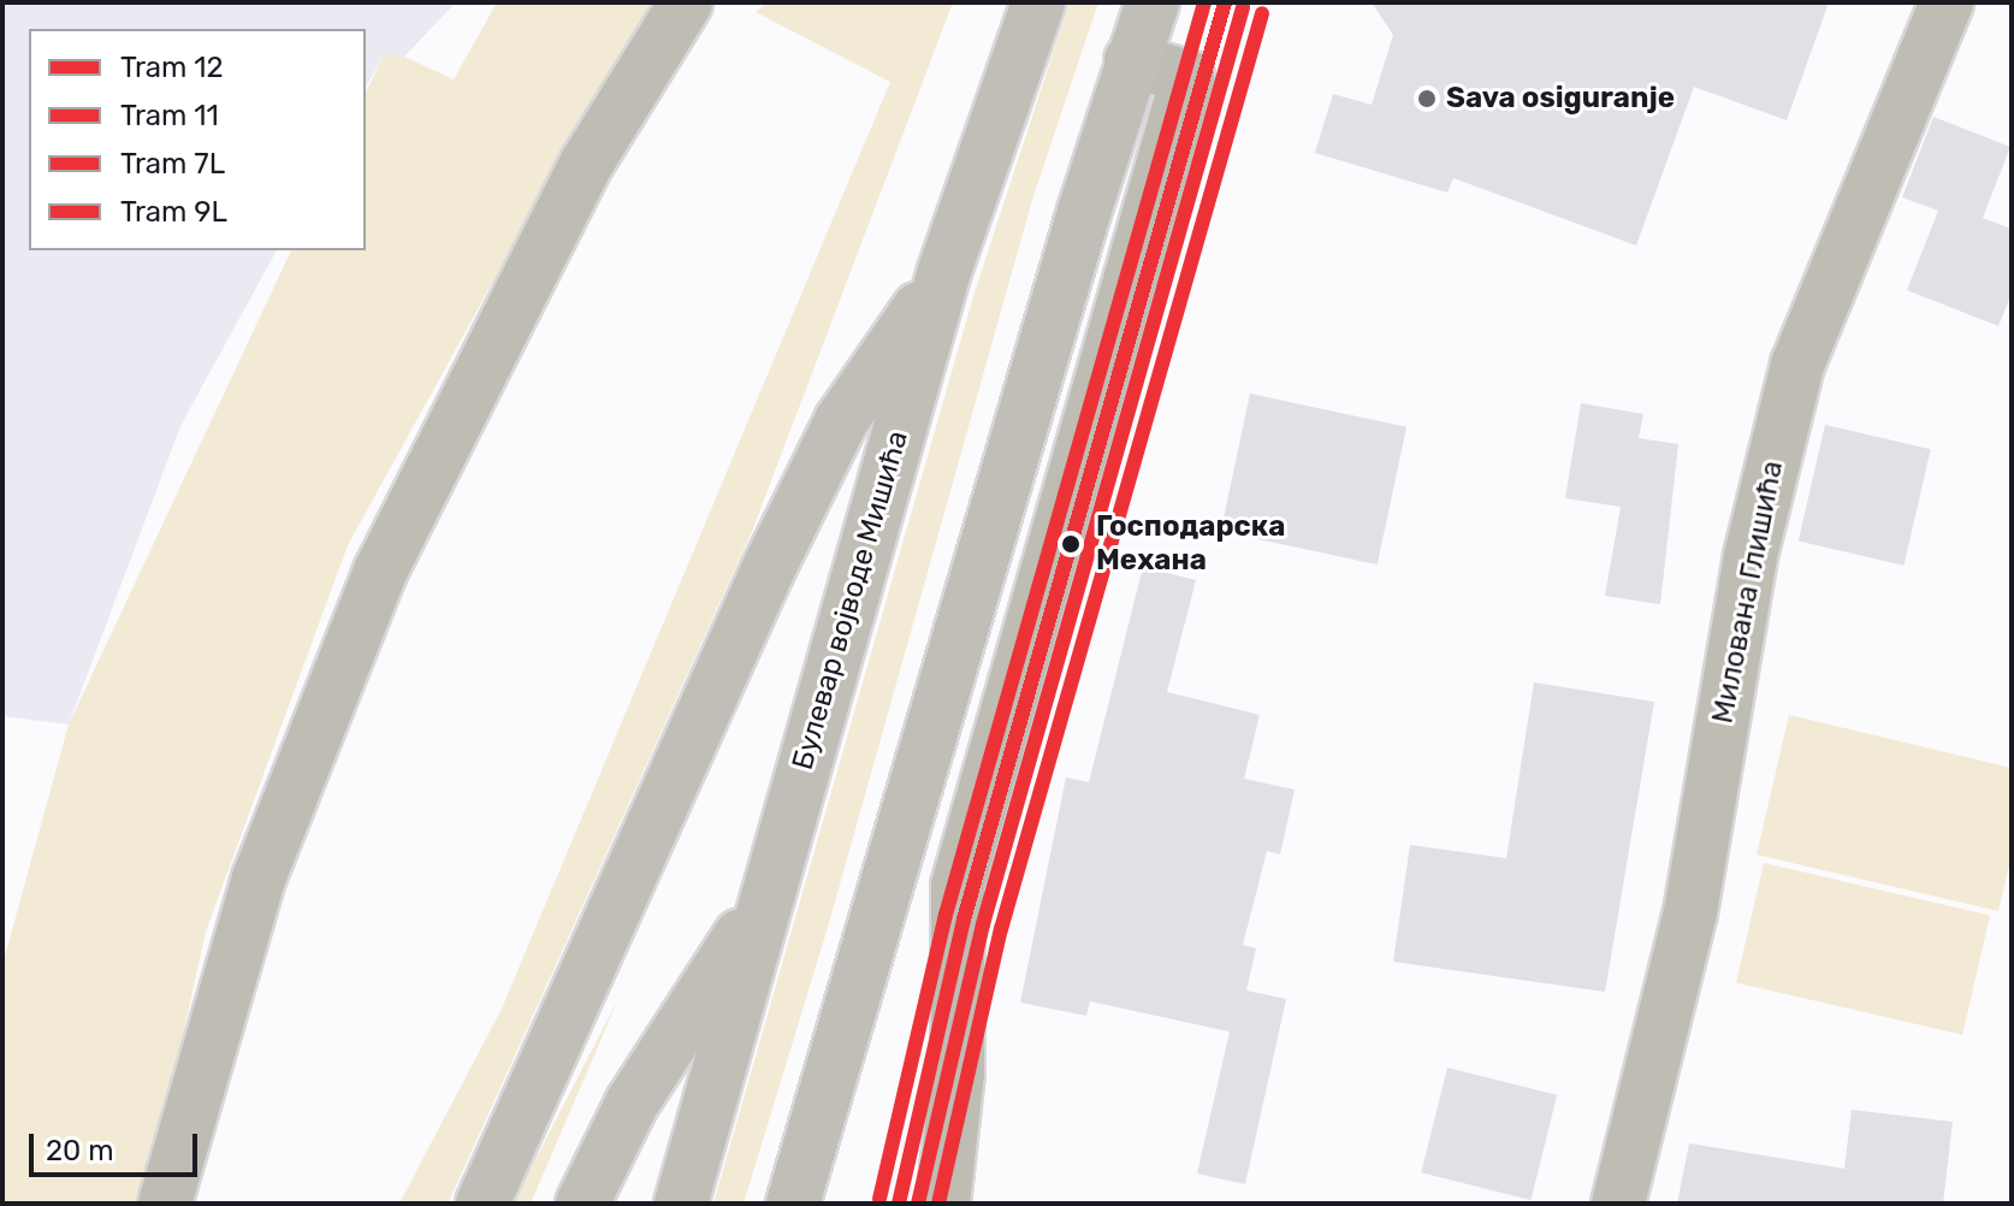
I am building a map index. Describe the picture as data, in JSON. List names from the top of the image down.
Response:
{
  "streets": {
    "main road": ["Булевар војводе Мишића"],
    "street": ["Милована Глишића"]
  },
  "places": ["Sava osiguranje", "Господарска Механа"],
  "lines": [
    "tram line 12",
    "tram line 7L",
    "tram line 11",
    "tram line 9L"
  ],
  "legend": [
    "Tram 12",
    "Tram 11",
    "Tram 7L",
    "Tram 9L"
  ],
  "scale_bar": "20 m"
}
